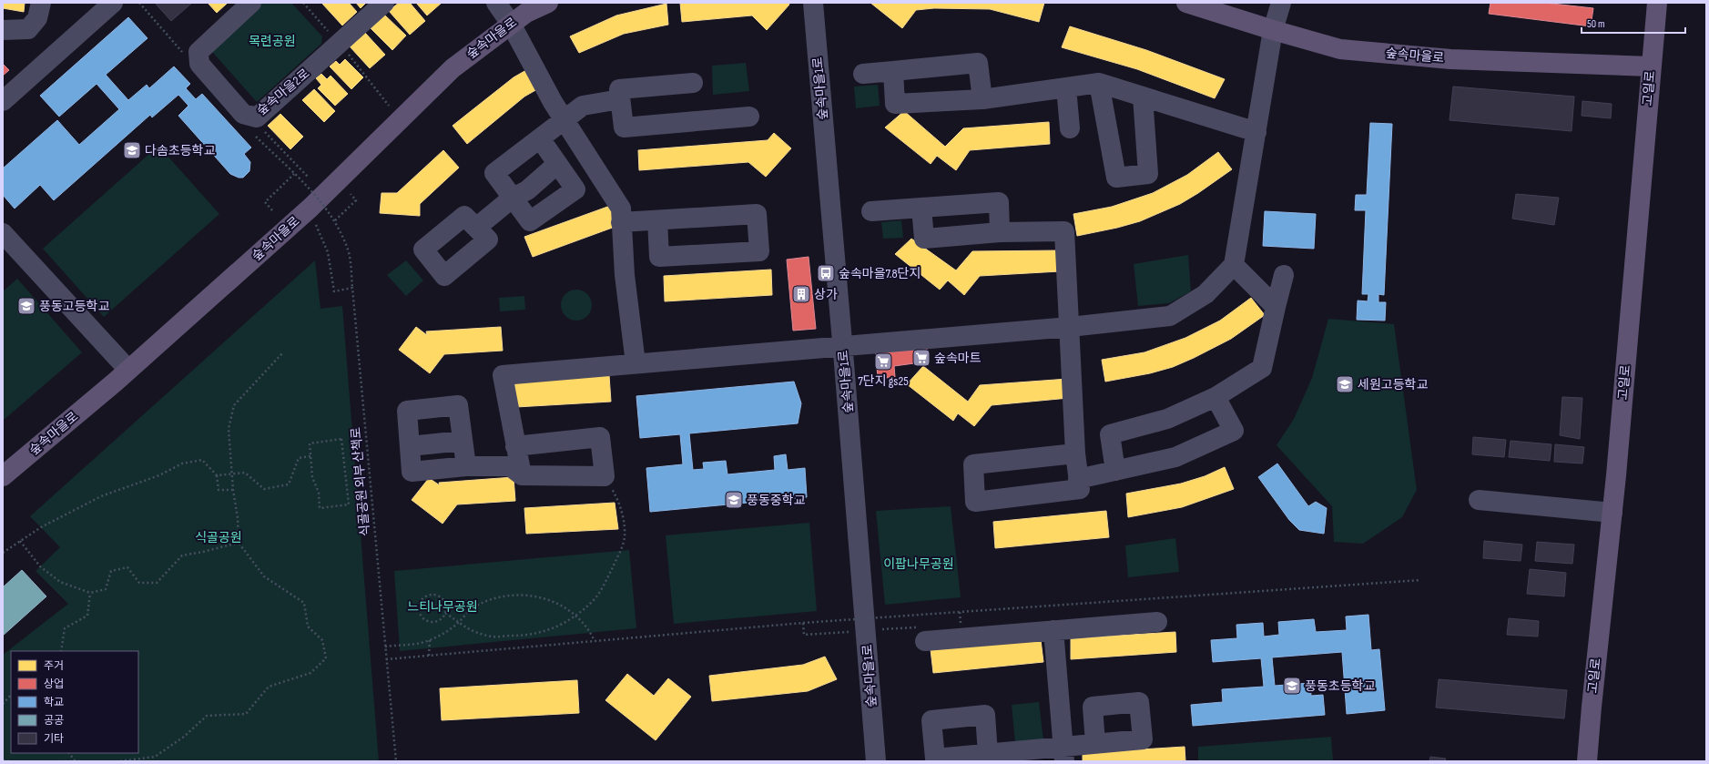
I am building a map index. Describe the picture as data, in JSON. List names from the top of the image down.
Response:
{
  "streets": {
    "main road": ["숲속마을로", "고일로"],
    "street": ["숲속마을1로", "숲속마을2로"],
    "path": ["식골공원 외부 산책로"]
  },
  "crossings": [
    ["숲속마을로", "고일로"]
  ],
  "parks": [
    "목련공원",
    "식골공원",
    "이팝나무공원",
    "느티나무공원"
  ],
  "places": {
    "school or university": [
      "다솜초등학교",
      "풍동고등학교",
      "세원고등학교",
      "풍동중학교",
      "풍동초등학교"
    ],
    "bus stop": ["숲속마을7.8단지"],
    "building": ["상가"],
    "supermarket": ["숲속마트", "7단지 gs25"]
  },
  "legend": [
    "주거",
    "상업",
    "학교",
    "공공",
    "기타"
  ],
  "scale_bar": "50 m"
}
